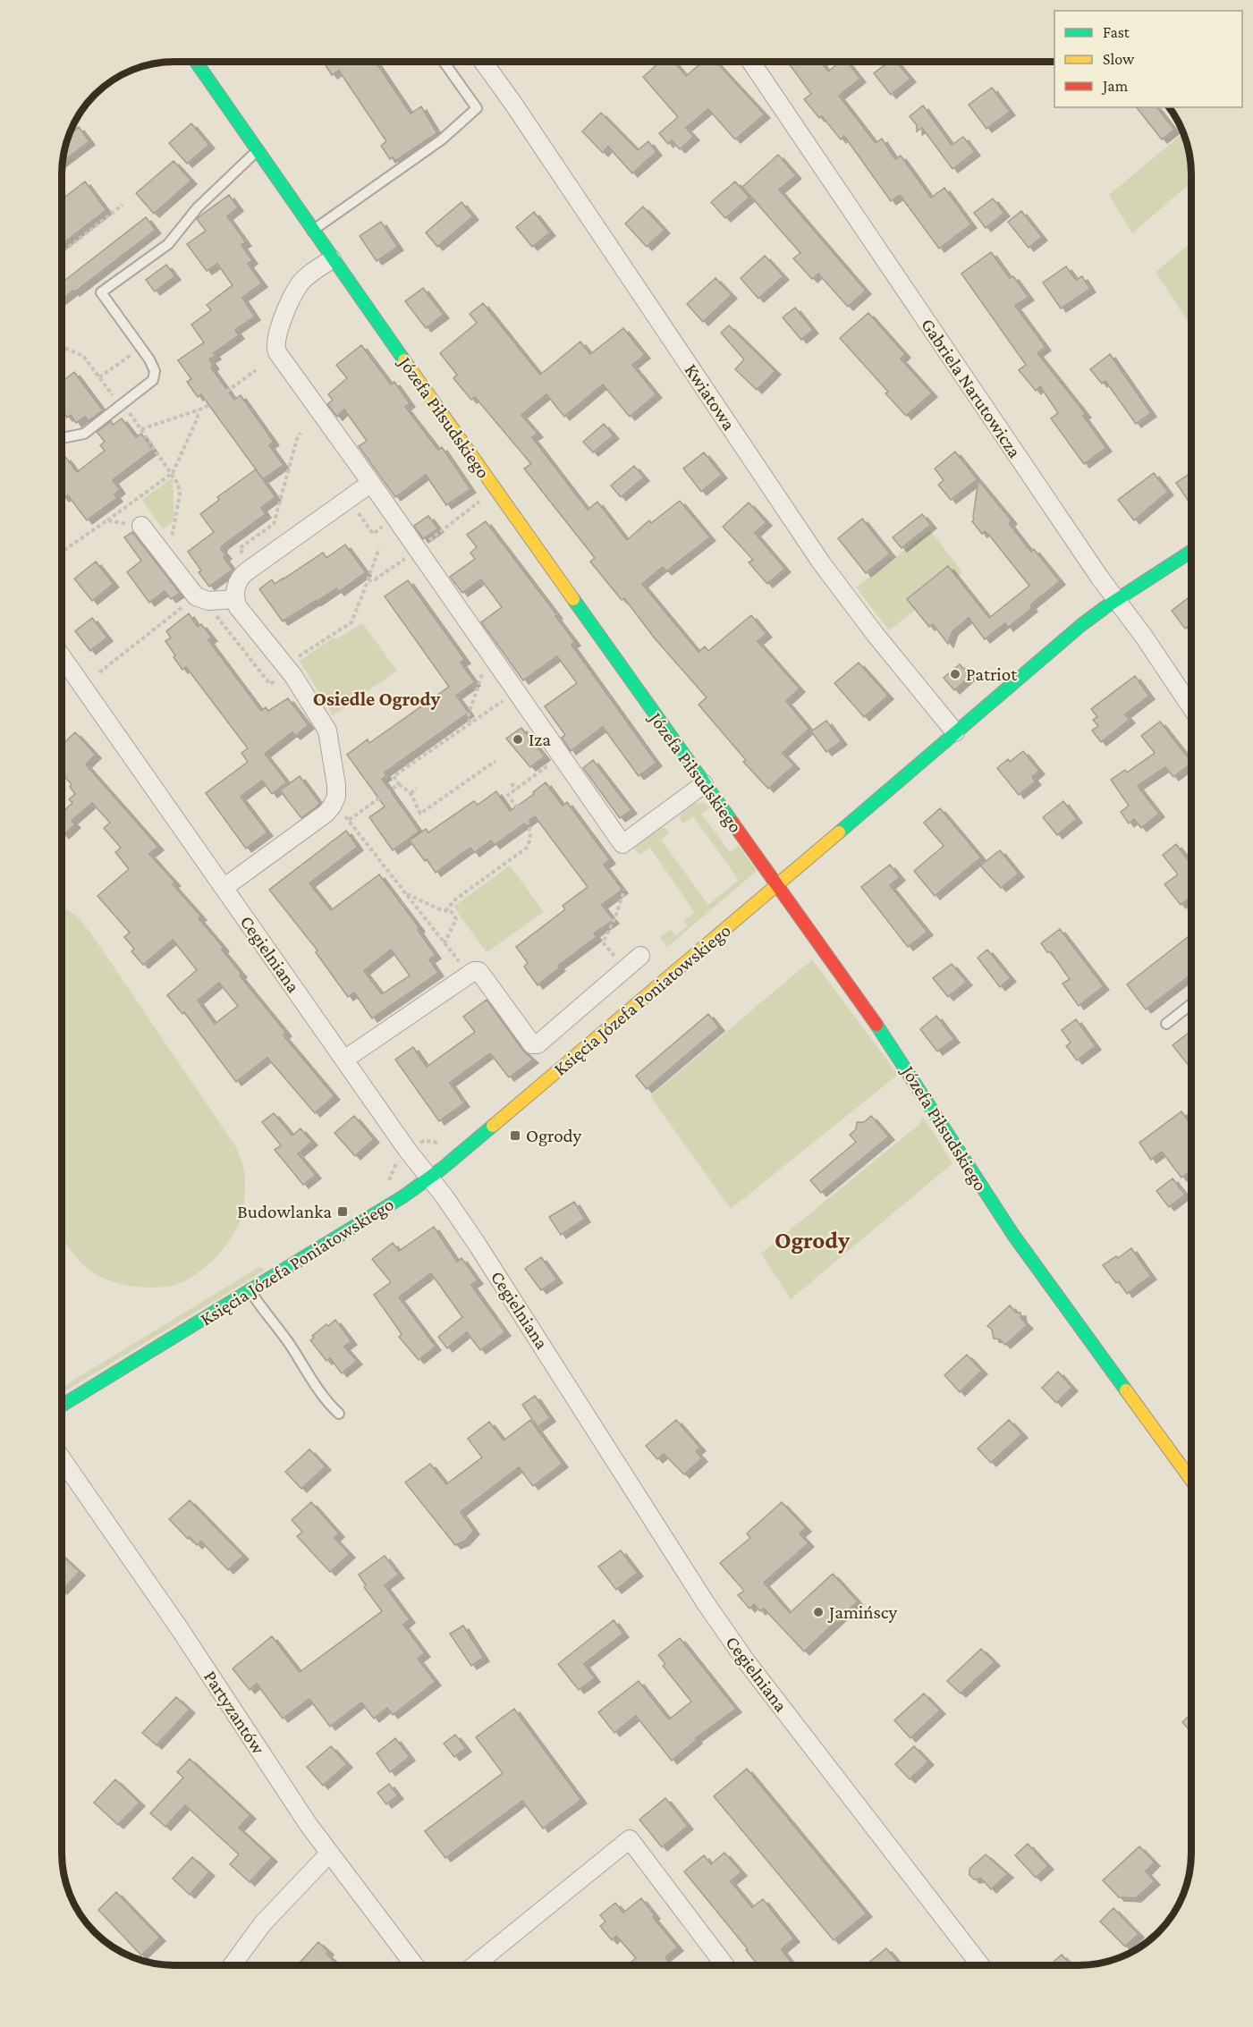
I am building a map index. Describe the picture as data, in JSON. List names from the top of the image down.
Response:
{
  "streets": {
    "street": [
      "Gabriela Narutowicza",
      "Kwiatowa",
      "Józefa Piłsudskiego",
      "Cegielniana",
      "Księcia Józefa Poniatowskiego",
      "Partyzantów"
    ]
  },
  "crossings": [
    ["Gabriela Narutowicza", "Księcia Józefa Poniatowskiego"],
    ["Kwiatowa", "Księcia Józefa Poniatowskiego"],
    ["Józefa Piłsudskiego", "Księcia Józefa Poniatowskiego"],
    ["Cegielniana", "Księcia Józefa Poniatowskiego"]
  ],
  "districts": ["Osiedle Ogrody", "Ogrody"],
  "places": {
    "other": ["Patriot", "Iza", "Jamińscy"],
    "transit": ["Ogrody", "Budowlanka"]
  },
  "legend": ["Fast", "Slow", "Jam"]
}
